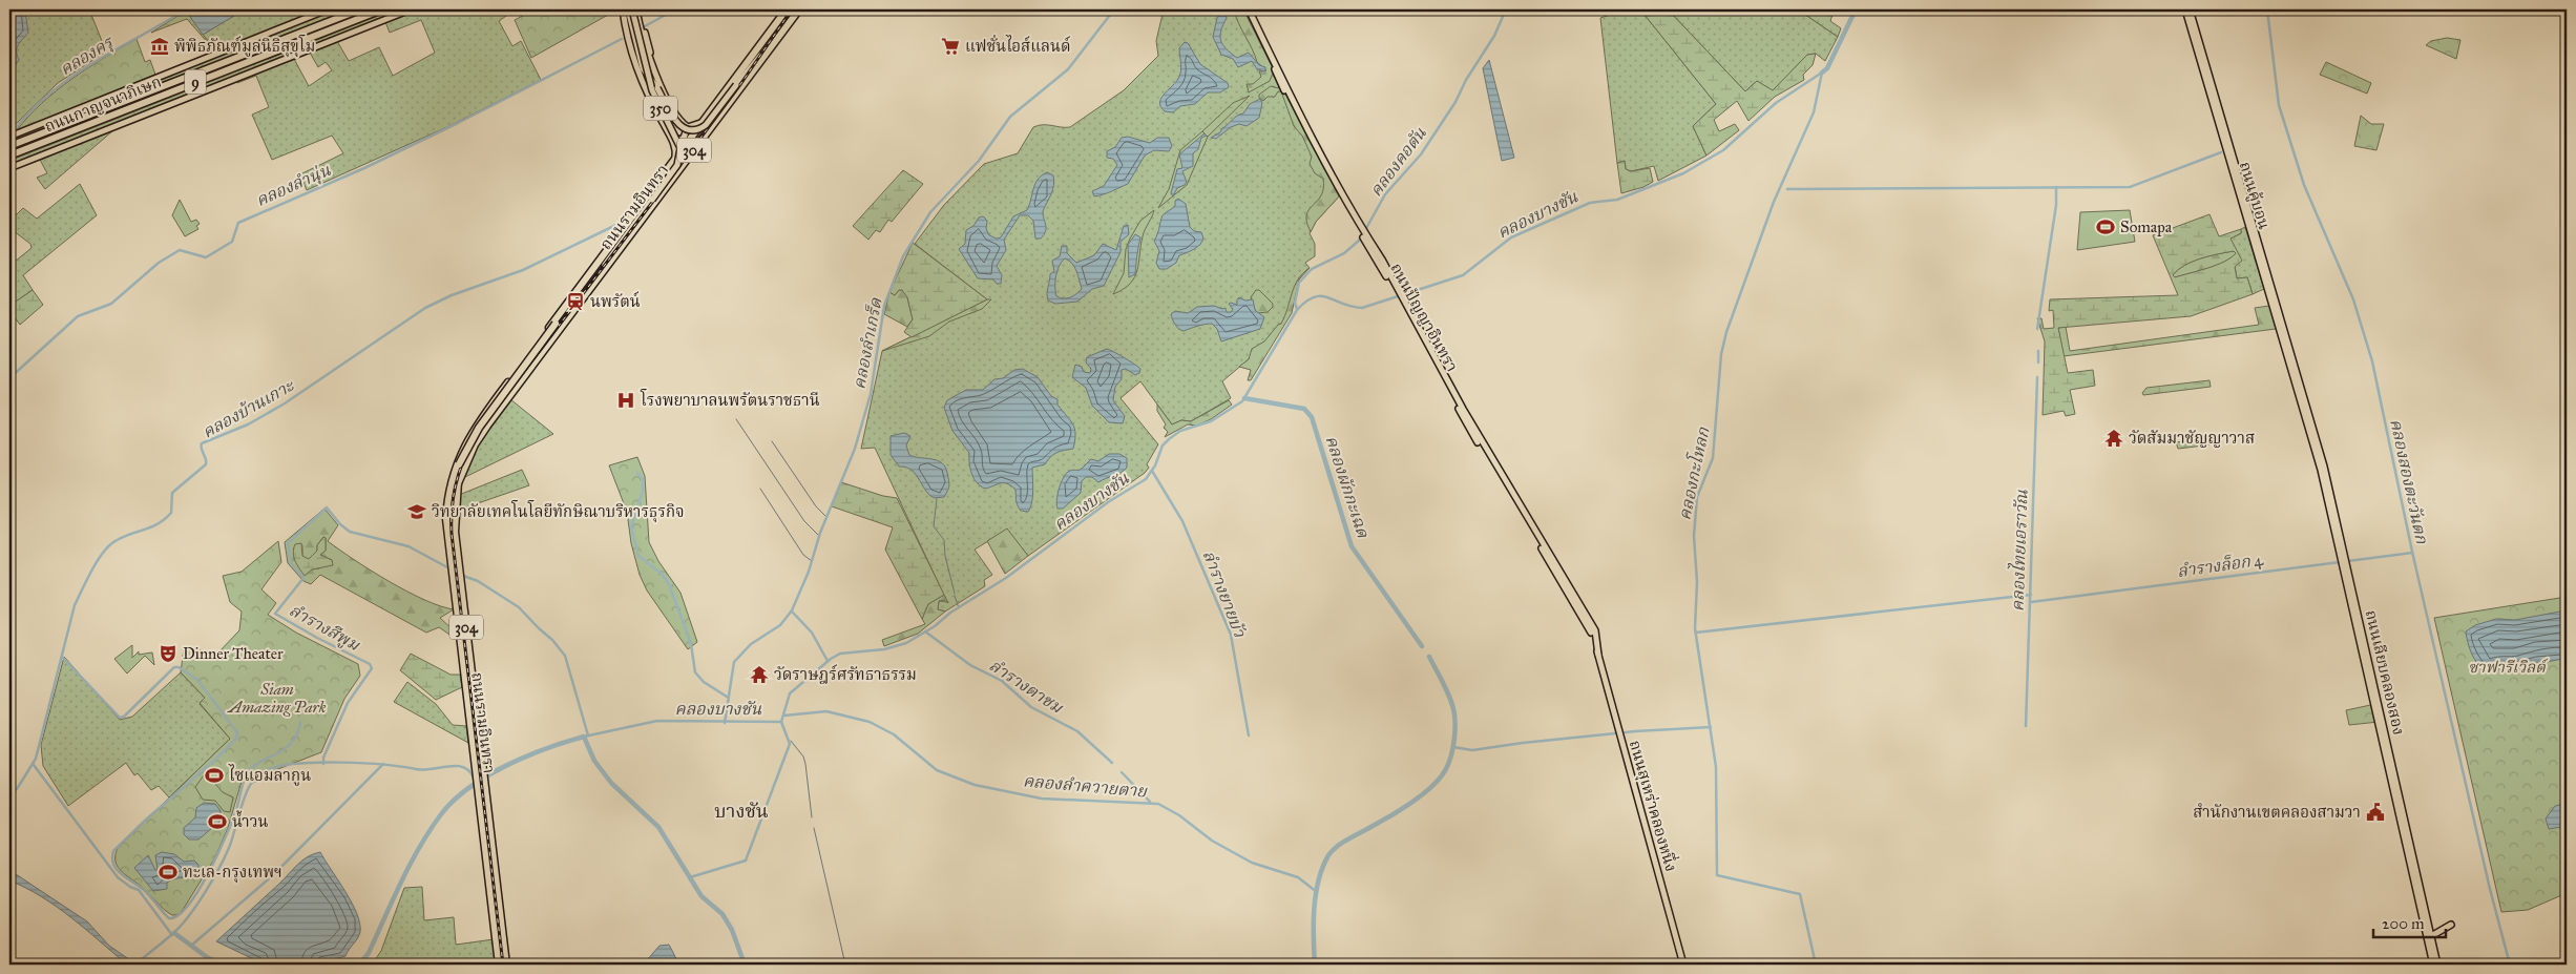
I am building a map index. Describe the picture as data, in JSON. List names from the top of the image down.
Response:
{
  "streets": {
    "highway": [
      "9",
      "ถนนกาญจนาภิเษก",
      "304",
      "ถนนรามอินทรา"
    ],
    "main road": [
      "350",
      "ถนนคู้บอน",
      "ถนนปัญญาอินทรา",
      "ถนนเลียบคลองสอง",
      "ถนนสุเหร่าคลองหนึ่ง"
    ]
  },
  "crossings": [
    ["350", "ถนนรามอินทรา"],
    ["ถนนคู้บอน", "ถนนเลียบคลองสอง"],
    ["ถนนปัญญาอินทรา", "ถนนสุเหร่าคลองหนึ่ง"]
  ],
  "districts": ["บางชัน"],
  "water": [
    "คลองครุ",
    "คลองคอตัน",
    "คลองลำนุ่น",
    "คลองบางชัน",
    "คลองลำเกร็ด",
    "คลองบ้านเกาะ",
    "คลองกะโหลก",
    "คลองสองตะวันตก",
    "คลองผักกะเฉด",
    "คลองไทยเอราวัณ",
    "ลำรางล็อก 4",
    "ลำรางยายบัว",
    "ลำรางสีพูม",
    "ลำรางตาชม",
    "คลองลำควายตาย"
  ],
  "parks": ["ซาฟารีเวิลด์", "Siam Amazing Park"],
  "places": {
    "museum": ["พิพิธภัณฑ์มูลนิธิสุขุโม"],
    "supermarket": ["แฟชั่นไอส์แลนด์"],
    "sports": [
      "Somapa",
      "ไซแอมลากูน",
      "น้ำวน",
      "ทะเล-กรุงเทพฯ"
    ],
    "station": ["นพรัตน์"],
    "hospital": ["โรงพยาบาลนพรัตนราชธานี"],
    "temple": ["วัดสัมมาชัญญาวาส", "วัดราษฎร์ศรัทธาธรรม"],
    "school or university": ["วิทยาลัยเทคโนโลยีทักษิณาบริหารธุรกิจ"],
    "theatre": ["Dinner Theater"],
    "public building": ["สำนักงานเขตคลองสามวา"]
  },
  "scale_bar": "200 m"
}
